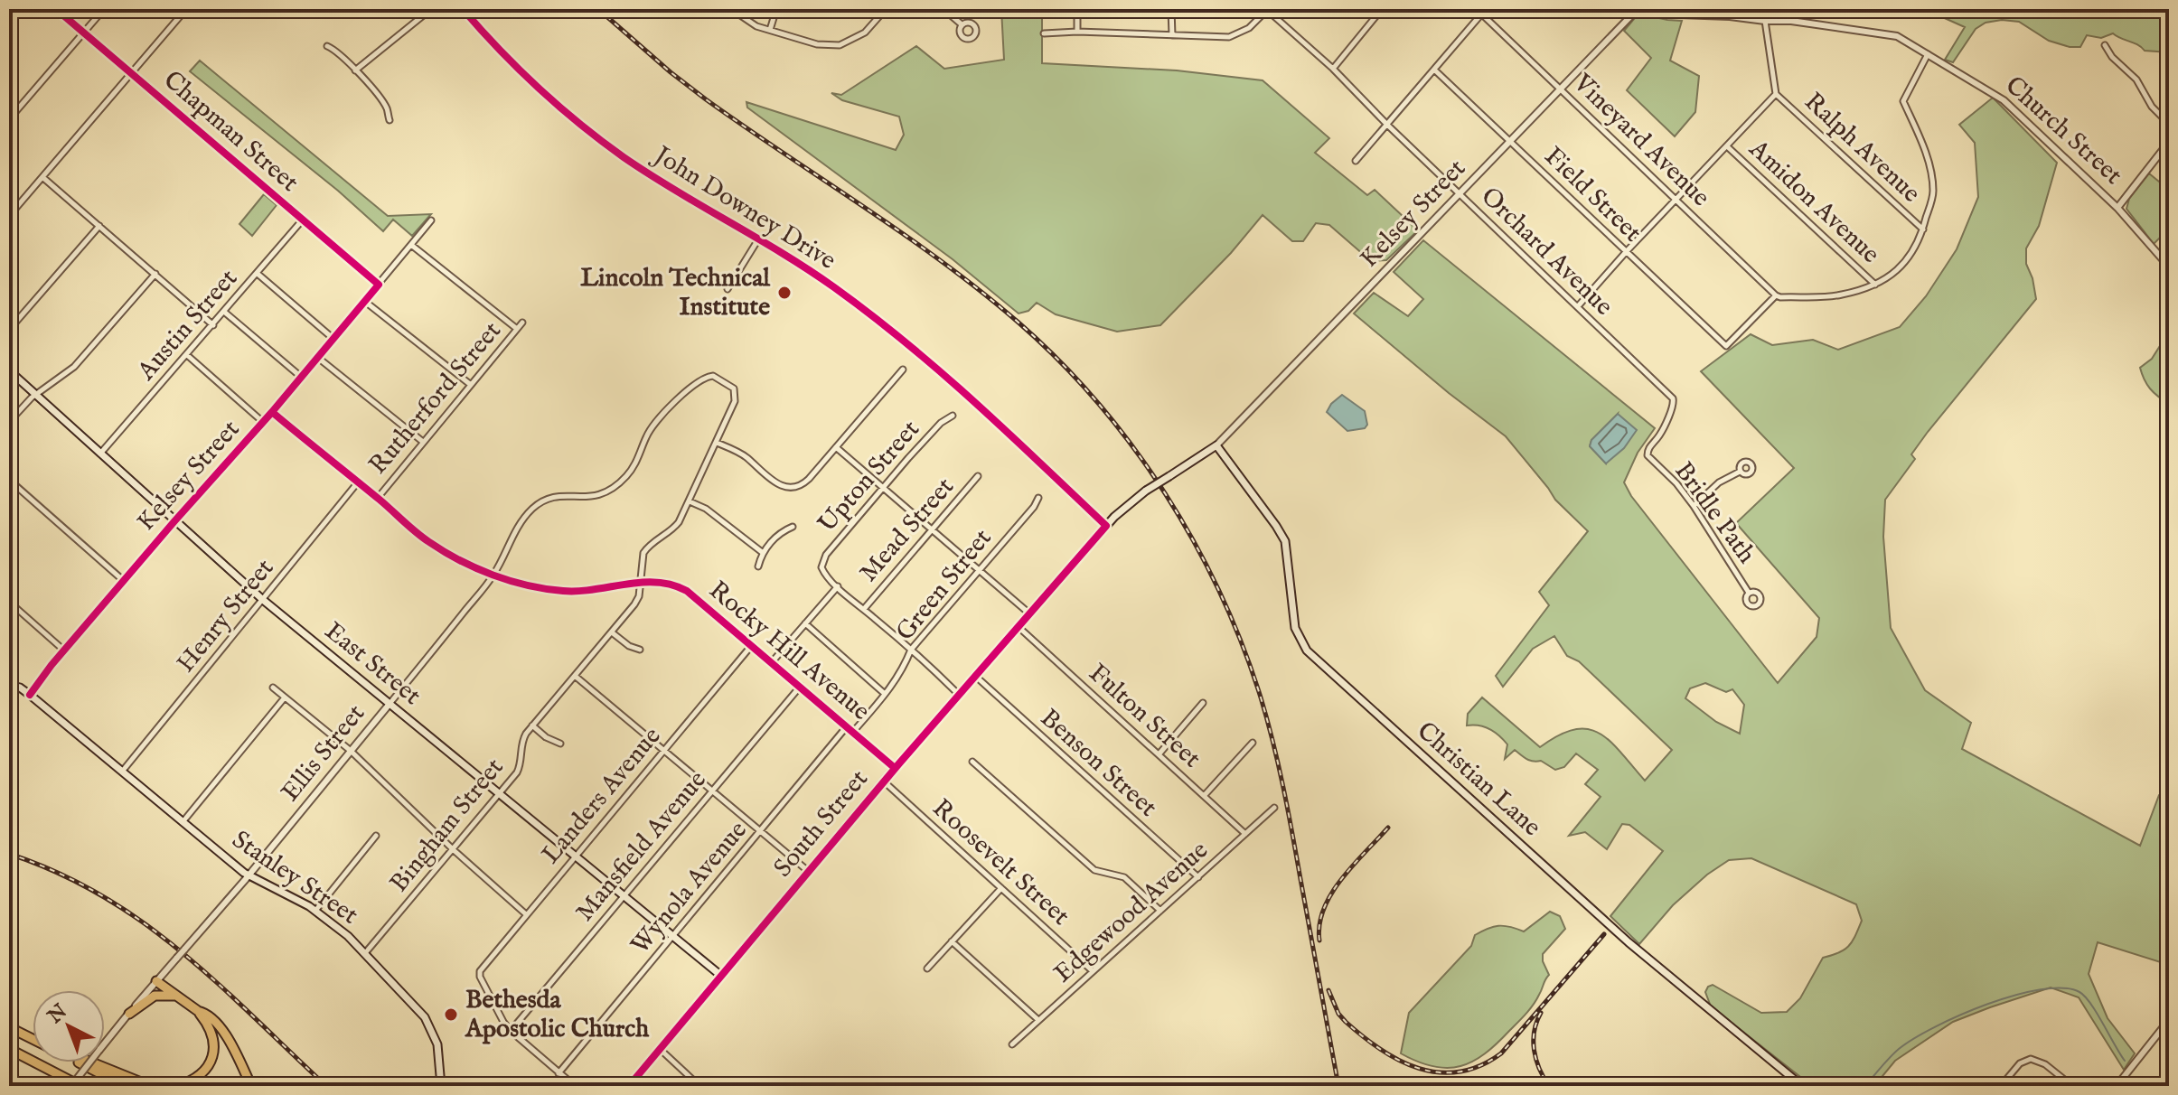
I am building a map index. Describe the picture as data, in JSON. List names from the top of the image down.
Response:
{
  "streets": {
    "main road": [
      "East Street",
      "Christian Lane",
      "South Street",
      "Stanley Street"
    ],
    "street": [
      "Church Street",
      "Chapman Street",
      "Vineyard Avenue",
      "Ralph Avenue",
      "Field Street",
      "Amidon Avenue",
      "John Downey Drive",
      "Kelsey Street",
      "Orchard Avenue",
      "Austin Street",
      "Rutherford Street",
      "Upton Street",
      "Bridle Path",
      "Mead Street",
      "Green Street",
      "Henry Street",
      "Rocky Hill Avenue",
      "Fulton Street",
      "Ellis Street",
      "Benson Street",
      "Landers Avenue",
      "Bingham Street",
      "Mansfield Avenue",
      "Roosevelt Street",
      "Wynola Avenue",
      "Edgewood Avenue"
    ]
  },
  "crossings": [
    ["Chapman Street", "Kelsey Street"],
    ["Chapman Street", "Austin Street"],
    ["Vineyard Avenue", "Field Street"],
    ["Vineyard Avenue", "Kelsey Street"],
    ["Field Street", "Kelsey Street"],
    ["John Downey Drive", "South Street"],
    ["Kelsey Street", "Orchard Avenue"],
    ["Kelsey Street", "Rocky Hill Avenue"],
    ["Kelsey Street", "East Street"],
    ["Kelsey Street", "Christian Lane"],
    ["Kelsey Street", "South Street"],
    ["Kelsey Street", "Stanley Street"],
    ["Orchard Avenue", "Bridle Path"],
    ["Austin Street", "East Street"],
    ["Rutherford Street", "Rocky Hill Avenue"],
    ["Green Street", "Rocky Hill Avenue"],
    ["Henry Street", "Rocky Hill Avenue"],
    ["Henry Street", "East Street"],
    ["Henry Street", "Stanley Street"],
    ["Rocky Hill Avenue", "Ellis Street"],
    ["Rocky Hill Avenue", "Landers Avenue"],
    ["Rocky Hill Avenue", "South Street"],
    ["Rocky Hill Avenue", "Bingham Street"],
    ["Rocky Hill Avenue", "Mansfield Avenue"],
    ["Rocky Hill Avenue", "Wynola Avenue"],
    ["East Street", "Ellis Street"],
    ["East Street", "Landers Avenue"],
    ["East Street", "South Street"],
    ["East Street", "Bingham Street"],
    ["East Street", "Mansfield Avenue"],
    ["East Street", "Wynola Avenue"],
    ["Fulton Street", "South Street"],
    ["Fulton Street", "Edgewood Avenue"],
    ["Ellis Street", "Bingham Street"],
    ["Ellis Street", "Stanley Street"],
    ["Benson Street", "South Street"],
    ["Benson Street", "Edgewood Avenue"],
    ["Christian Lane", "South Street"],
    ["Landers Avenue", "Mansfield Avenue"],
    ["South Street", "Roosevelt Street"],
    ["Bingham Street", "Stanley Street"],
    ["Roosevelt Street", "Edgewood Avenue"]
  ],
  "places": ["Lincoln Technical Institute", "Bethesda Apostolic Church"],
  "north": "top left"
}
